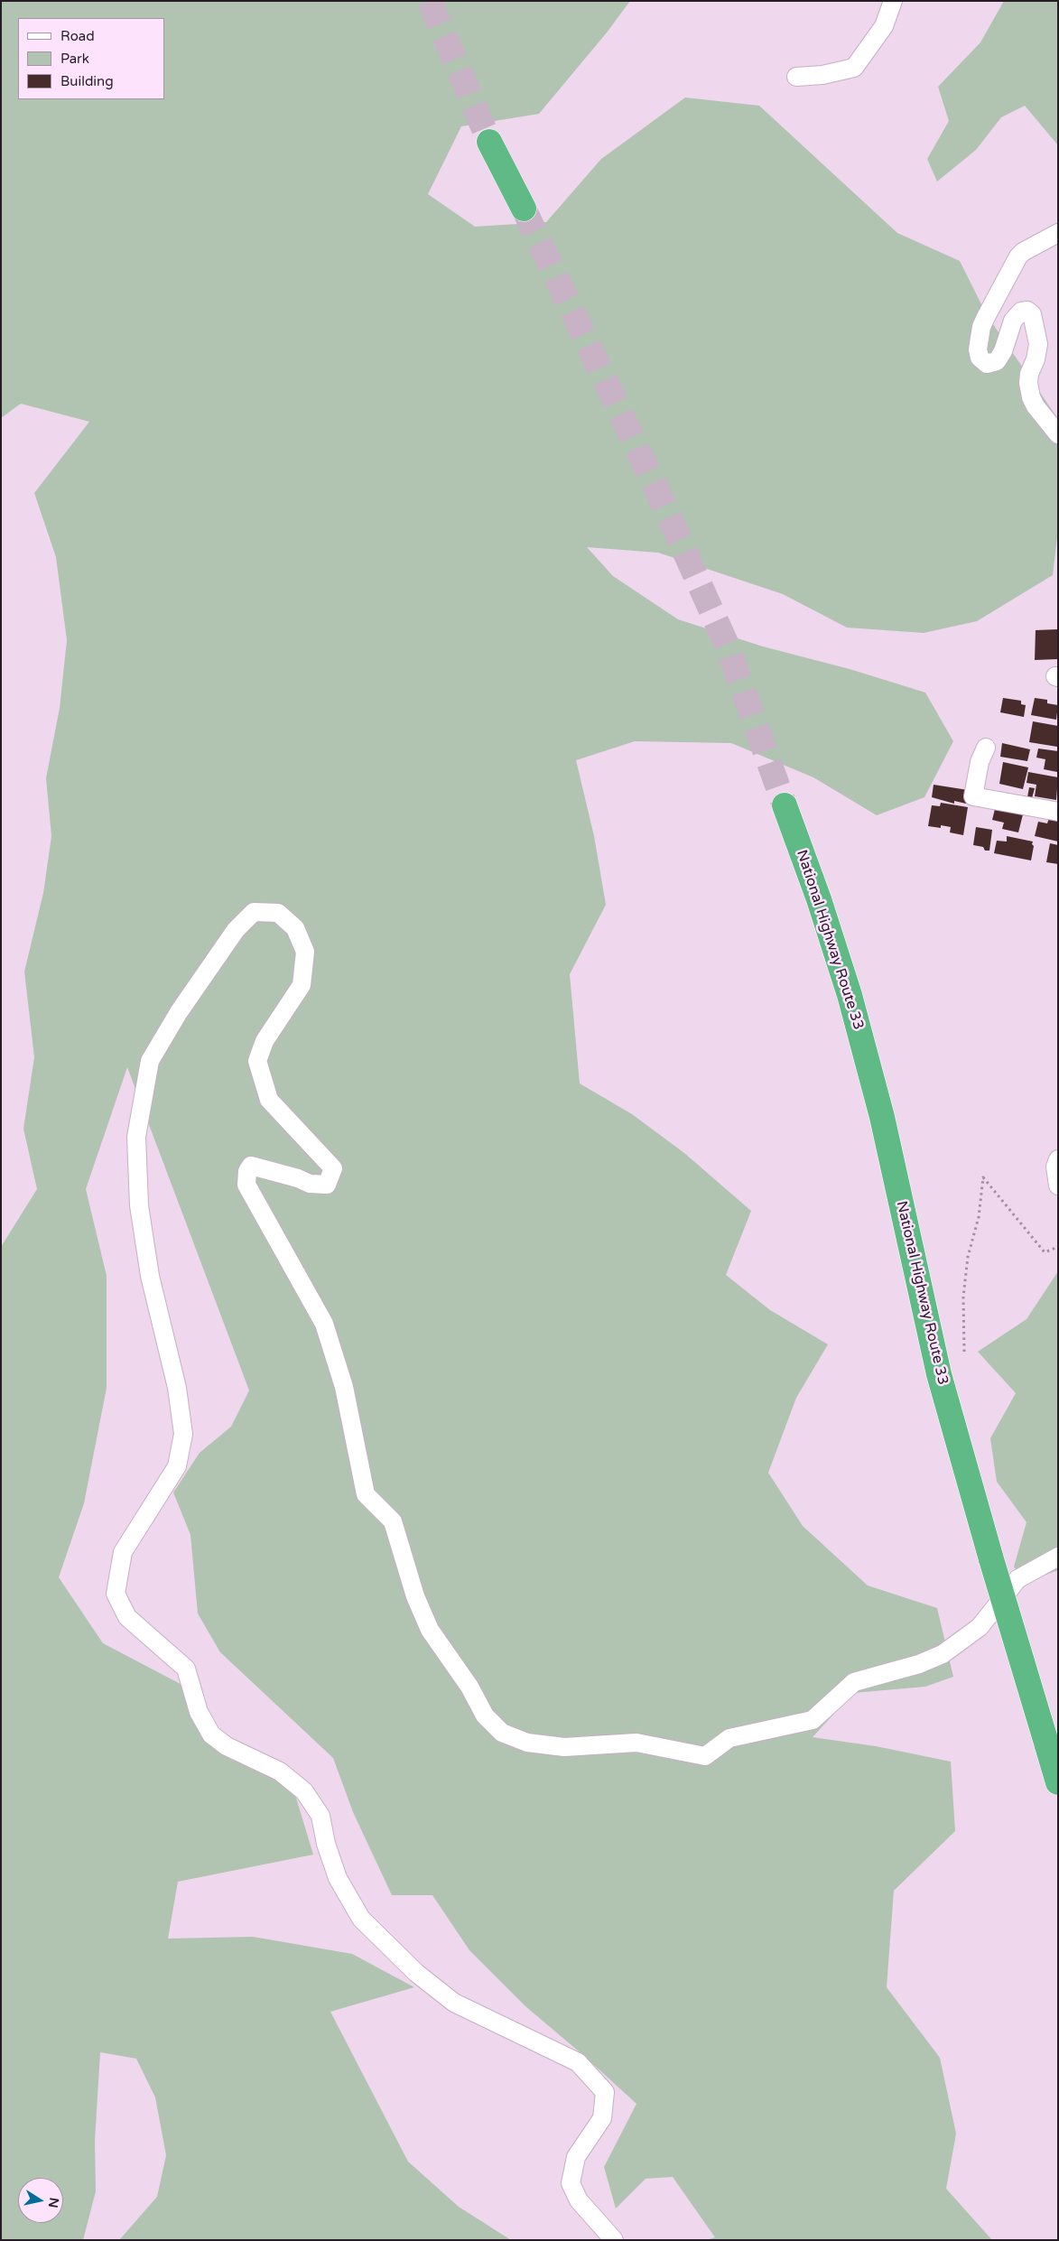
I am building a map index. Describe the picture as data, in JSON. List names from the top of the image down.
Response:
{
  "streets": {
    "highway": ["National Highway Route 33"]
  },
  "legend": ["Road", "Park", "Building"],
  "north": "right"
}
